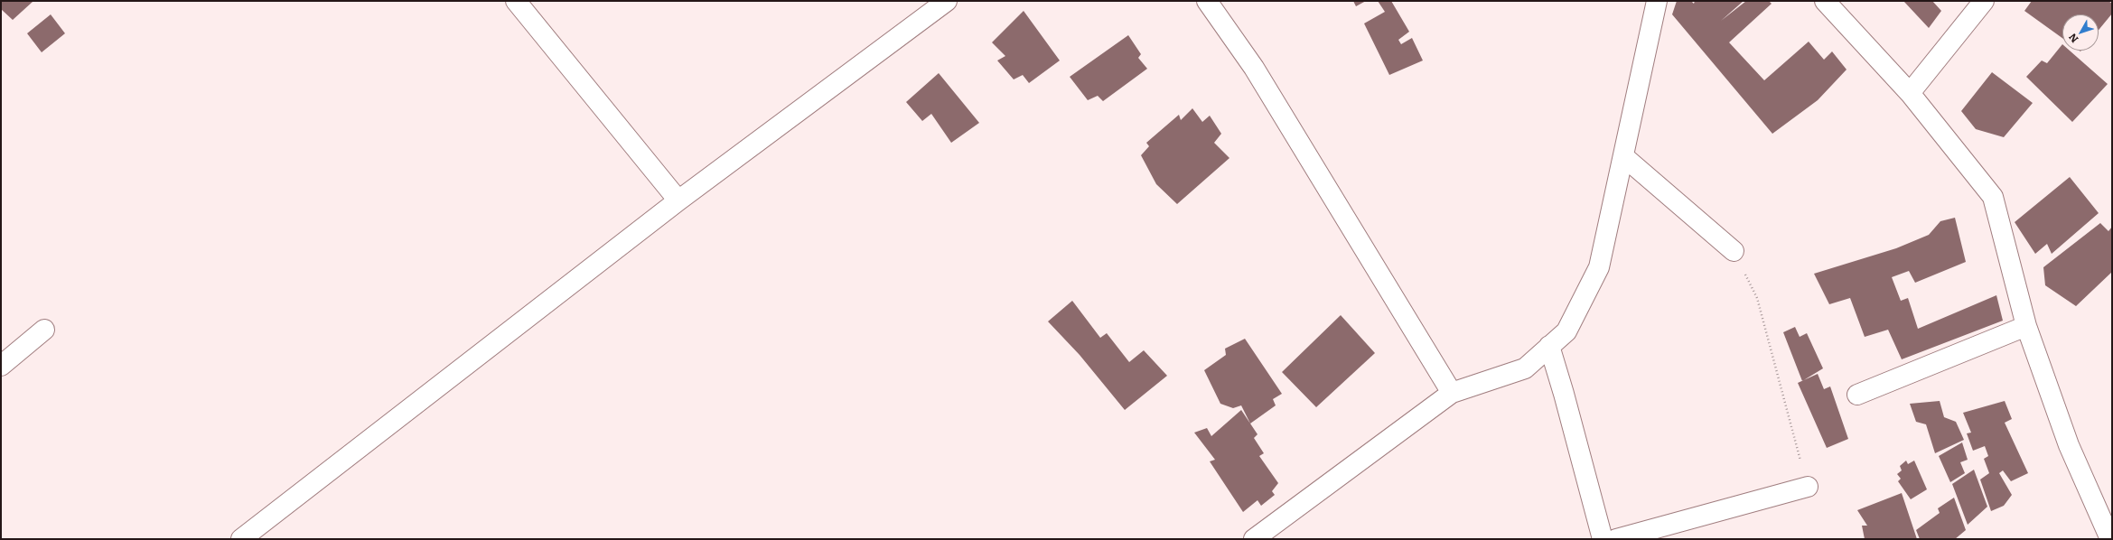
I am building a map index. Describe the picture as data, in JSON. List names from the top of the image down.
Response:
{
  "north": "bottom left"
}
